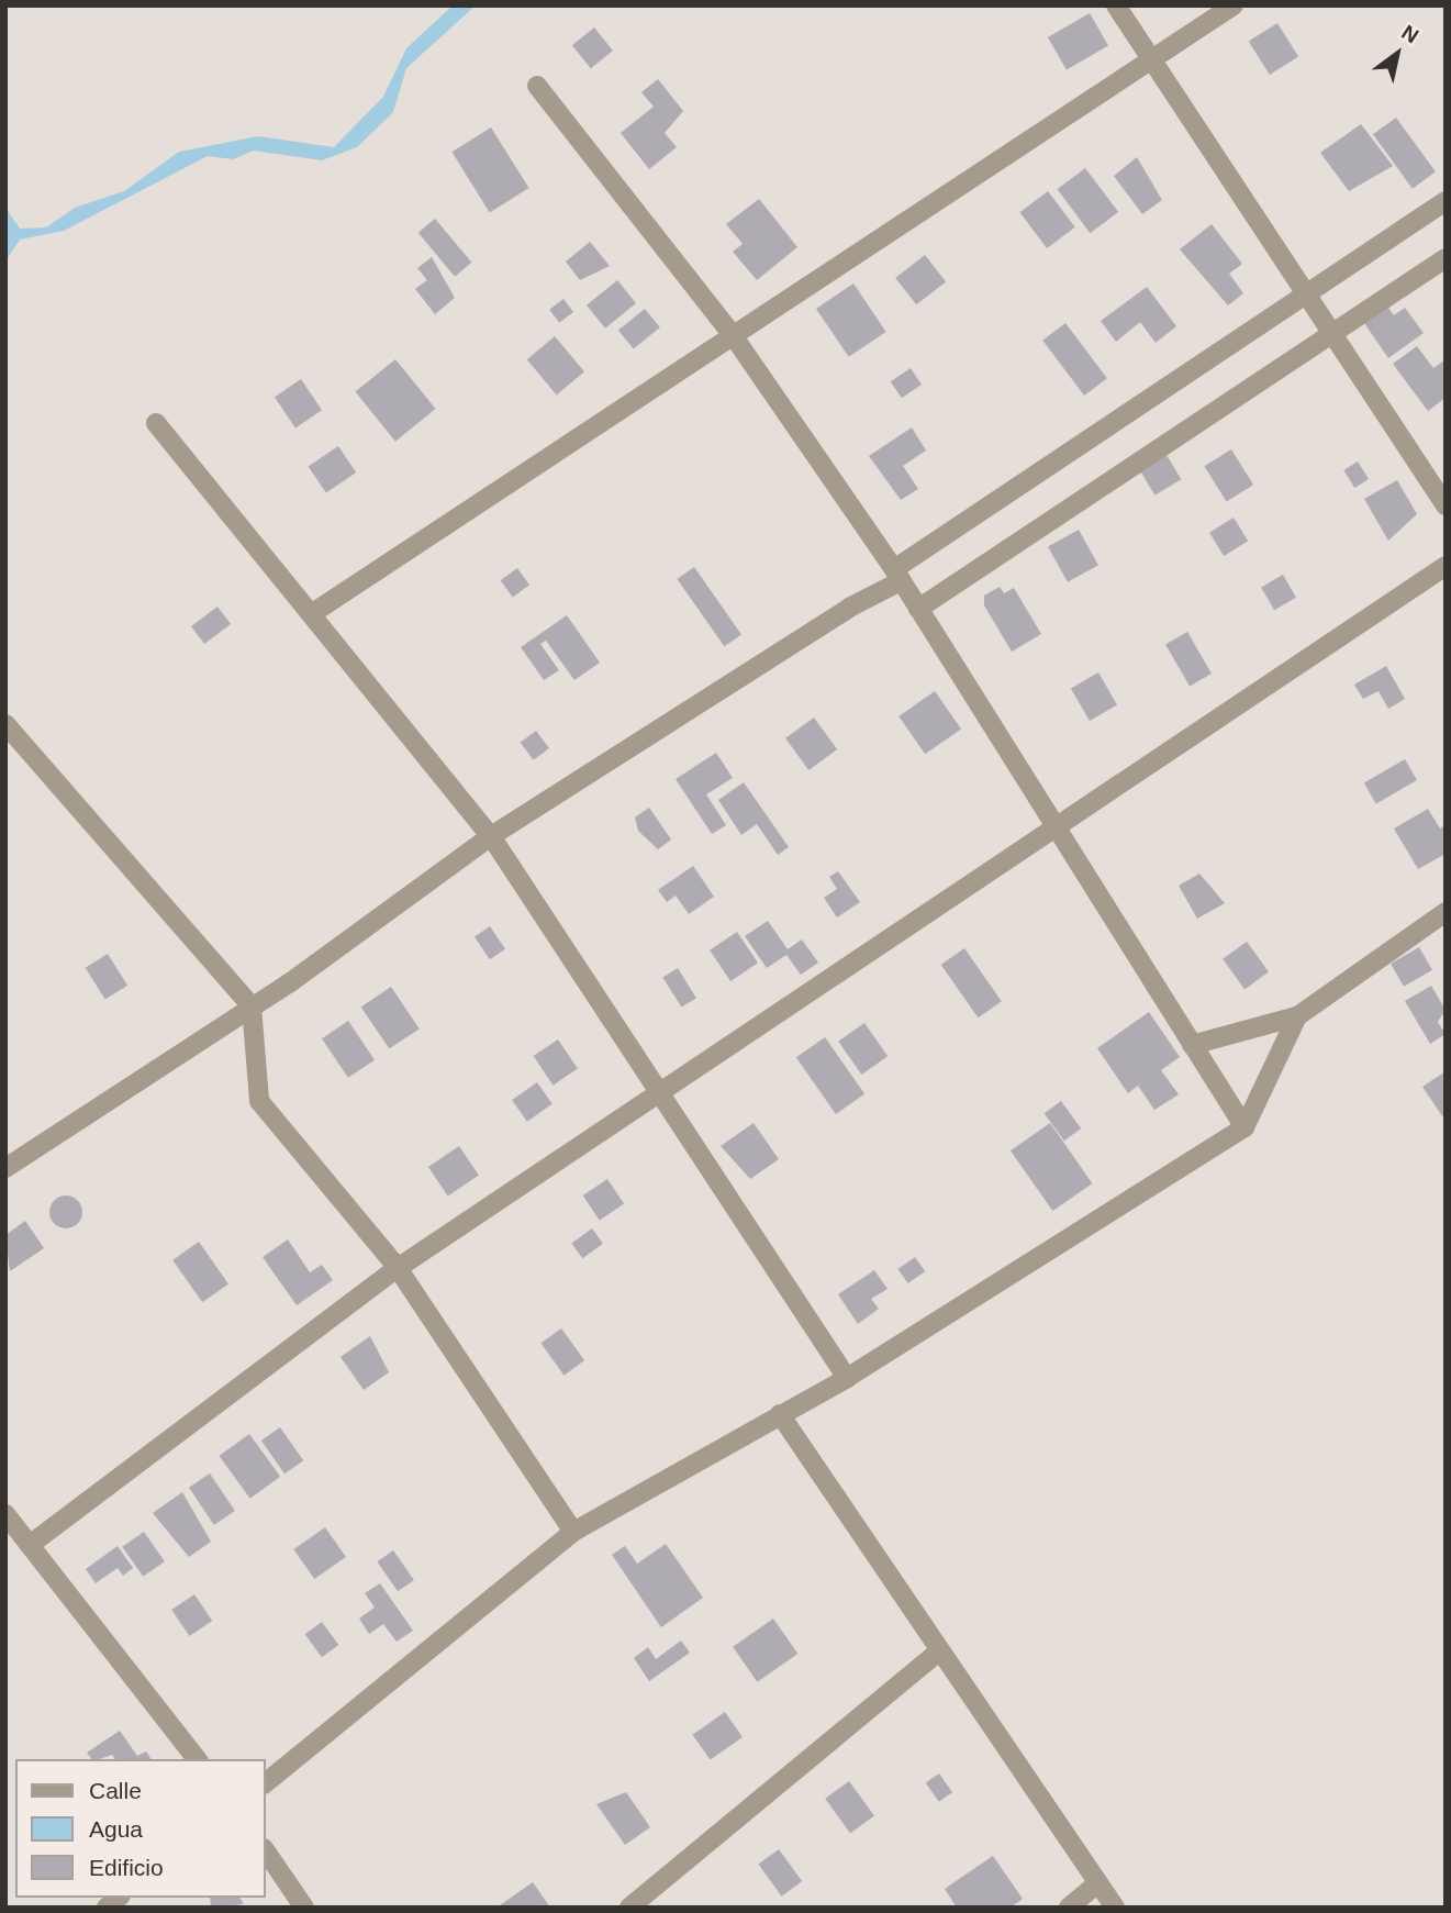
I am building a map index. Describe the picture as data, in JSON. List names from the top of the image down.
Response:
{
  "legend": ["Calle", "Agua", "Edificio"],
  "north": "top right"
}
